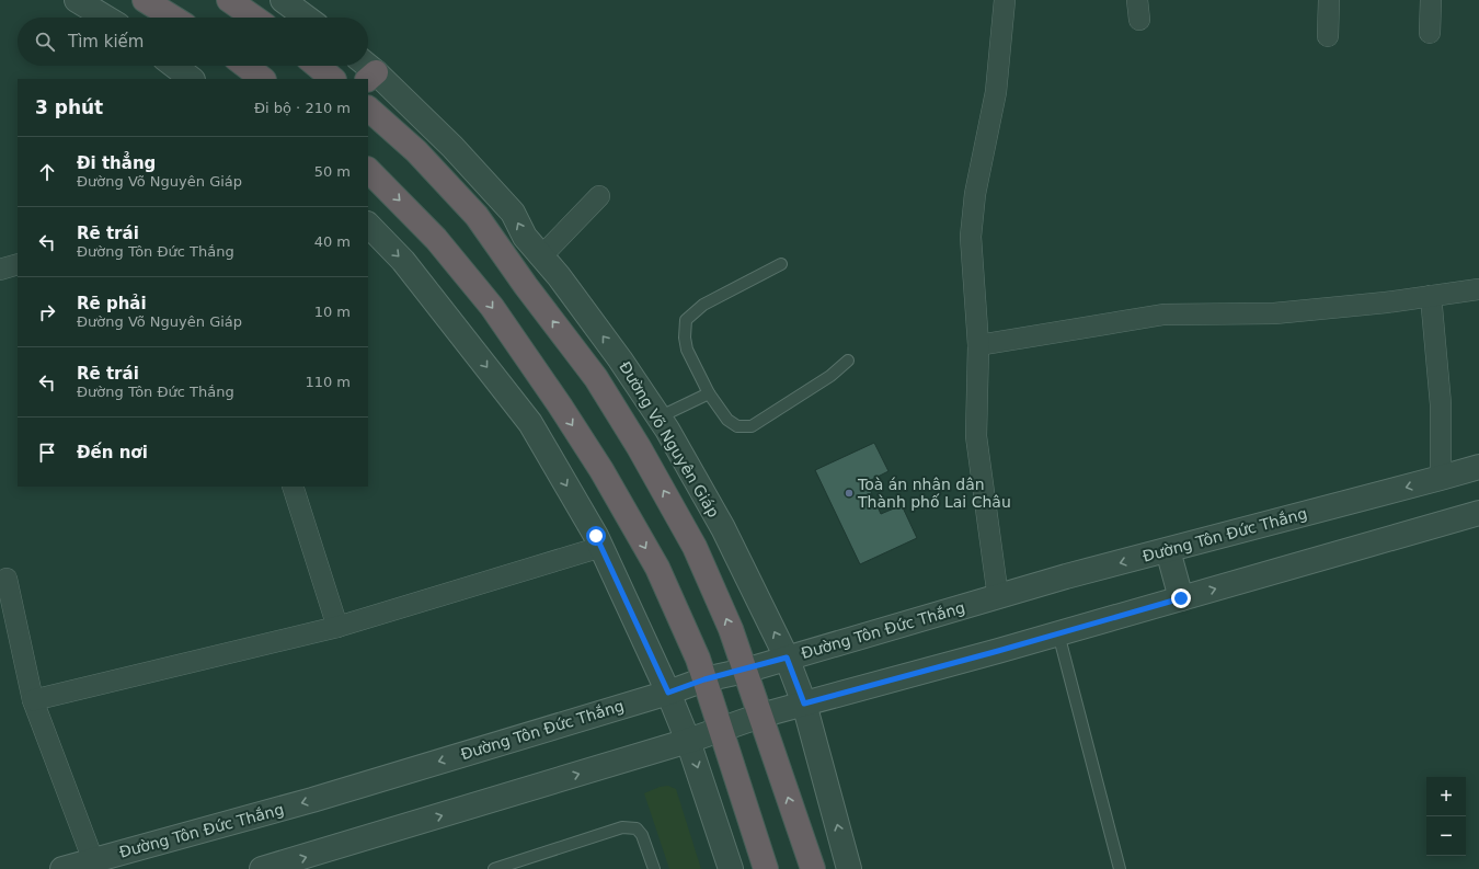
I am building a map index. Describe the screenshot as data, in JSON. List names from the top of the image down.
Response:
{
  "streets": {
    "highway": ["Đường Võ Nguyên Giáp"],
    "street": ["Đường Tôn Đức Thắng"]
  },
  "crossings": [
    ["Đường Võ Nguyên Giáp", "Đường Tôn Đức Thắng"]
  ],
  "places": ["Toà án nhân dân Thành phố Lai Châu"],
  "page": {
    "search": "Tìm kiếm",
    "heading": ["3 phút", "Đi bộ · 210 m"],
    "list": [
      ["Đi thẳng", "Đường Võ Nguyên Giáp", "50 m"],
      ["Rẽ trái", "Đường Tôn Đức Thắng", "40 m"],
      ["Rẽ phải", "Đường Võ Nguyên Giáp", "10 m"],
      ["Rẽ trái", "Đường Tôn Đức Thắng", "110 m"],
      "Đến nơi"
    ],
    "map_buttons": ["+", "−"]
  }
}
